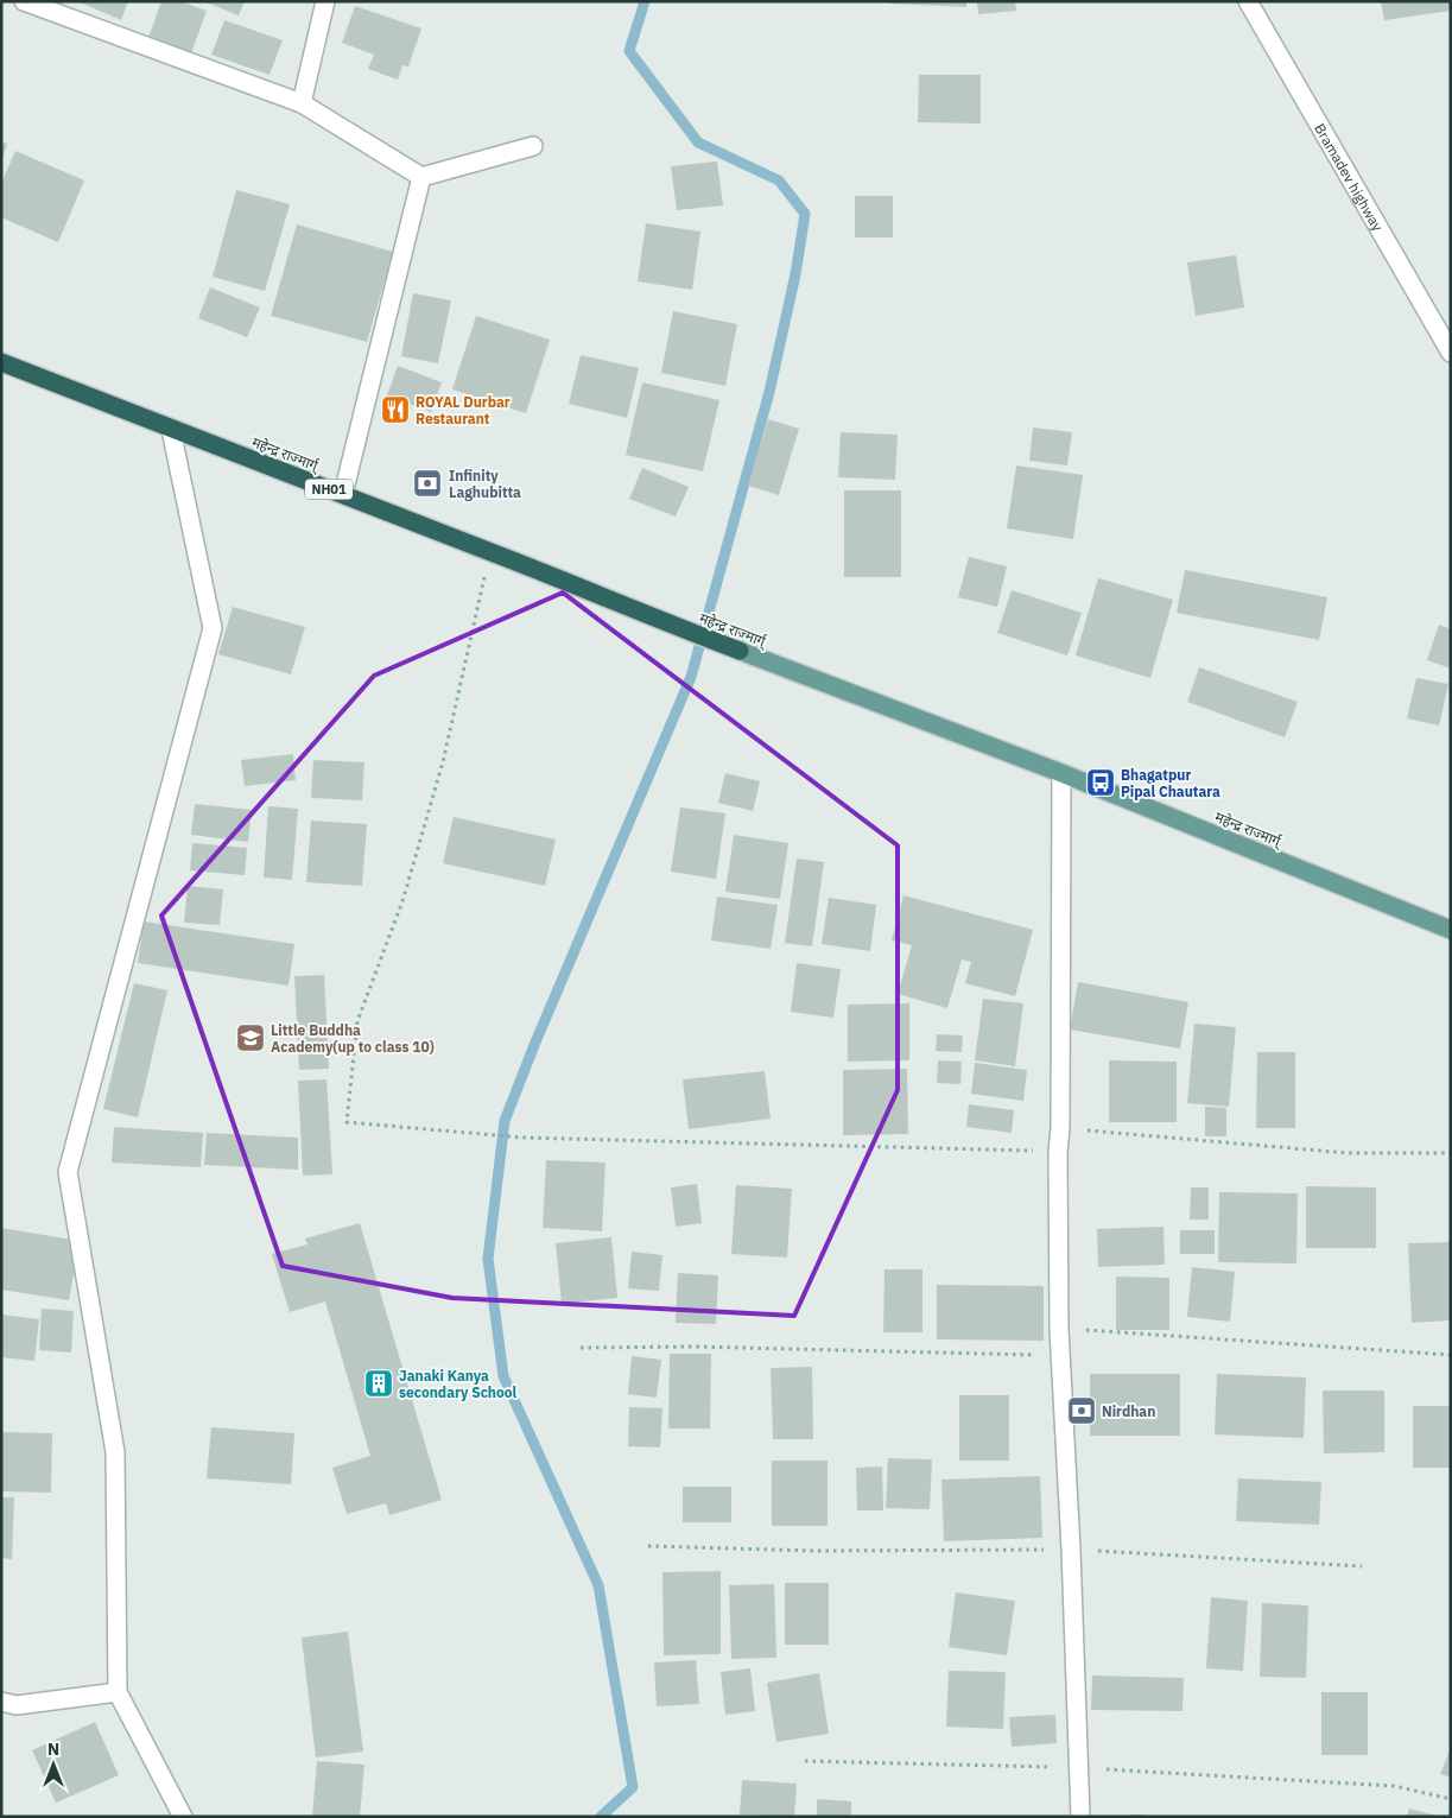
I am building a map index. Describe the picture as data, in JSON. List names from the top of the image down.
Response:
{
  "streets": {
    "highway": ["महेन्द्र राज्मार्ग्", "NH01"],
    "street": ["Bramadev highway"]
  },
  "places": {
    "restaurant": ["ROYAL Durbar Restaurant"],
    "bank": ["Infinity Laghubitta", "Nirdhan"],
    "bus stop": ["Bhagatpur Pipal Chautara"],
    "school or university": ["Little Buddha Academy(up to class 10)"],
    "building": ["Janaki Kanya secondary School"]
  },
  "north": "top"
}
